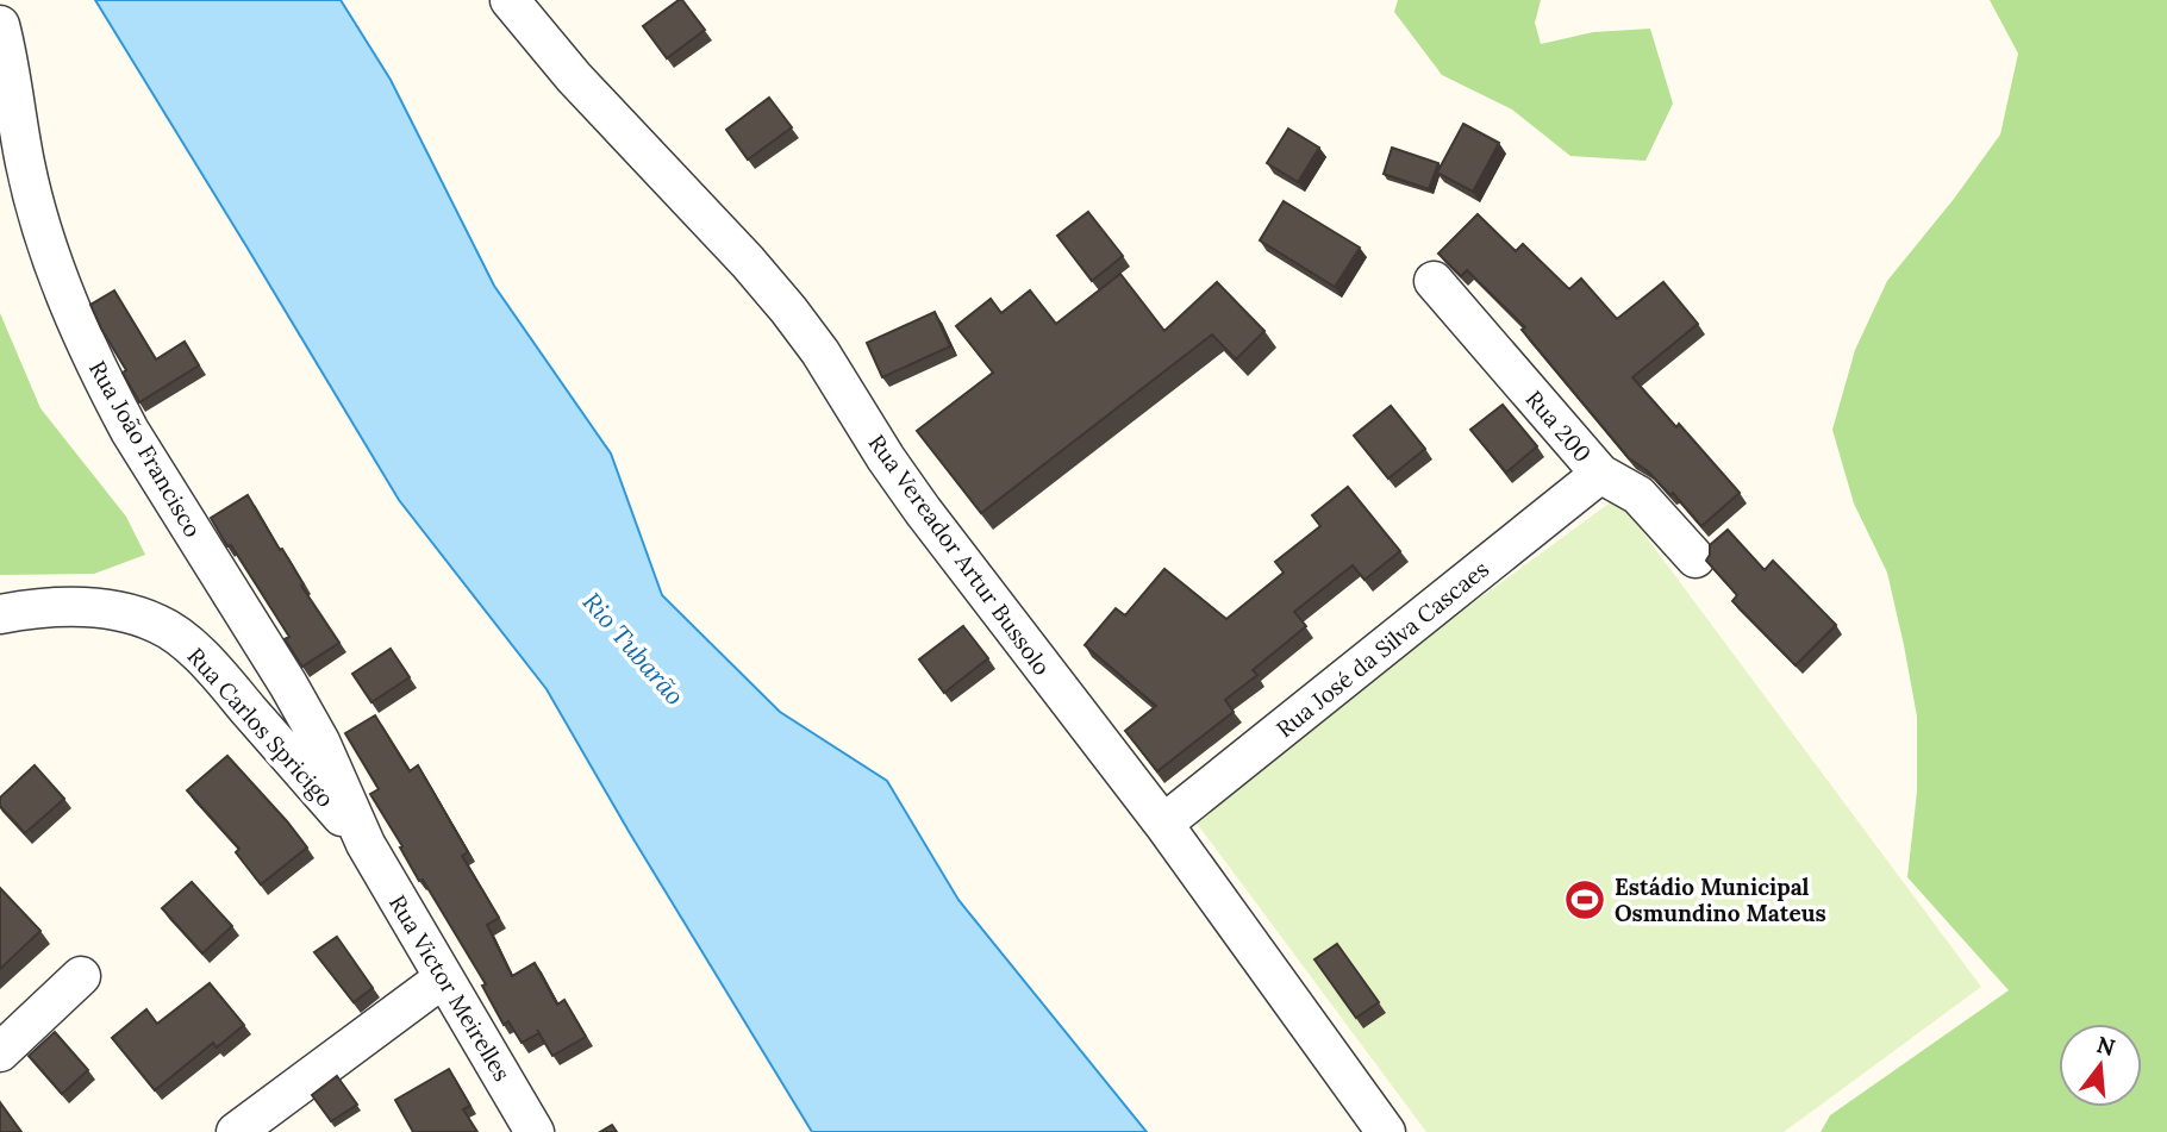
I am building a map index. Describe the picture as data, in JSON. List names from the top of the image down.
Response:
{
  "streets": {
    "street": [
      "Rua 200",
      "Rua João Francisco",
      "Rua Vereador Artur Bussolo",
      "Rua José da Silva Cascaes",
      "Rua Carlos Spricigo",
      "Rua Victor Meirelles"
    ]
  },
  "crossings": [
    ["Rua 200", "Rua José da Silva Cascaes"],
    ["Rua João Francisco", "Rua Carlos Spricigo"],
    ["Rua João Francisco", "Rua Victor Meirelles"],
    ["Rua Vereador Artur Bussolo", "Rua José da Silva Cascaes"],
    ["Rua Carlos Spricigo", "Rua Victor Meirelles"]
  ],
  "water": ["Rio Tubarão"],
  "places": {
    "sports": ["Estádio Municipal Osmundino Mateus"]
  },
  "north": "top"
}
